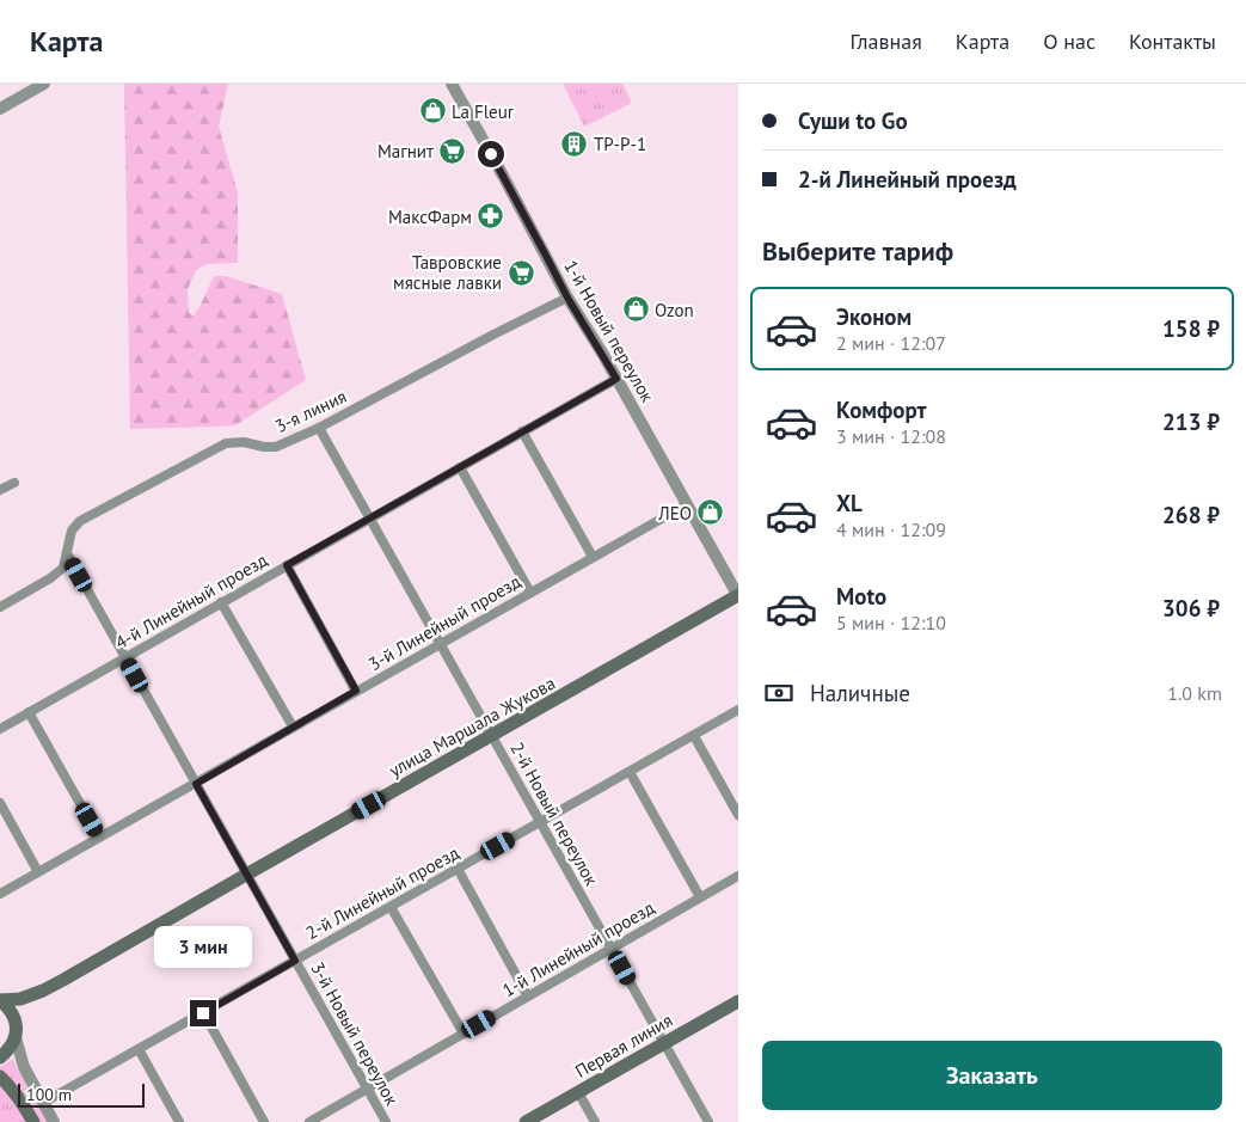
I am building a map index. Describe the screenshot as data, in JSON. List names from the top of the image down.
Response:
{
  "streets": {
    "main road": ["улица Маршала Жукова", "Первая линия"],
    "street": [
      "1-й Новый переулок",
      "3-я линия",
      "4-й Линейный проезд",
      "3-й Линейный проезд",
      "2-й Новый переулок",
      "2-й Линейный проезд",
      "1-й Линейный проезд",
      "3-й Новый переулок"
    ]
  },
  "crossings": [
    ["1-й Новый переулок", "3-я линия"],
    ["1-й Новый переулок", "4-й Линейный проезд"],
    ["1-й Новый переулок", "3-й Линейный проезд"],
    ["1-й Новый переулок", "улица Маршала Жукова"],
    ["3-я линия", "2-й Новый переулок"],
    ["3-я линия", "3-й Новый переулок"],
    ["4-й Линейный проезд", "2-й Новый переулок"],
    ["4-й Линейный проезд", "3-й Новый переулок"],
    ["3-й Линейный проезд", "2-й Новый переулок"],
    ["3-й Линейный проезд", "3-й Новый переулок"],
    ["улица Маршала Жукова", "2-й Новый переулок"],
    ["улица Маршала Жукова", "3-й Новый переулок"],
    ["2-й Новый переулок", "2-й Линейный проезд"],
    ["2-й Новый переулок", "1-й Линейный проезд"],
    ["2-й Новый переулок", "Первая линия"],
    ["2-й Линейный проезд", "3-й Новый переулок"],
    ["1-й Линейный проезд", "3-й Новый переулок"]
  ],
  "places": {
    "shop": ["La Fleur", "Ozon", "ЛЕО"],
    "building": ["ТР-Р-1"],
    "supermarket": ["Магнит", "Тавровские мясные лавки"],
    "pharmacy": ["МаксФарм"]
  },
  "scale_bar": "100 m",
  "page": {
    "header": "Карта",
    "nav": [
      "Главная",
      "Карта",
      "О нас",
      "Контакты"
    ],
    "banner": ["Суши to Go", "2-й Линейный проезд"],
    "heading": "Выберите тариф",
    "list": [
      {
        "name": "Эконом",
        "note": "2 мин · 12:07",
        "value": "158 ₽"
      },
      {
        "name": "Комфорт",
        "note": "3 мин · 12:08",
        "value": "213 ₽"
      },
      {
        "name": "XL",
        "note": "4 мин · 12:09",
        "value": "268 ₽"
      },
      {
        "name": "Moto",
        "note": "5 мин · 12:10",
        "value": "306 ₽"
      }
    ],
    "pay": ["Наличные", "1.0 km"],
    "bubble": "3 мин",
    "buttons": "Заказать",
    "scale": "100 m"
  }
}
